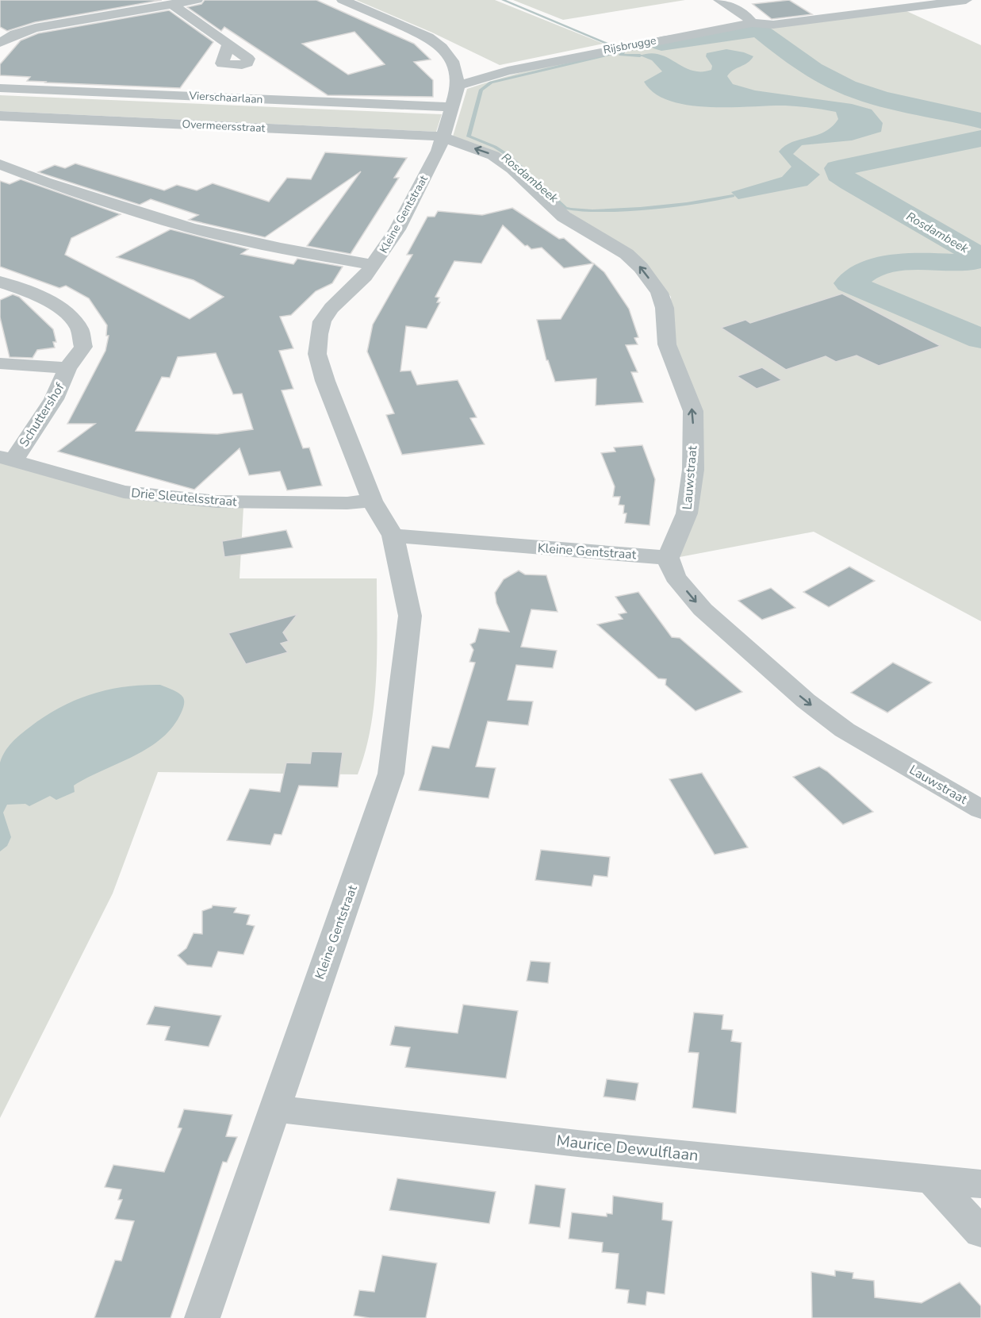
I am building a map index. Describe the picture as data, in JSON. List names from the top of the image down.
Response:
{
  "streets": {
    "street": [
      "Rijsbrugge",
      "Vierschaarlaan",
      "Overmeersstraat",
      "Kleine Gentstraat",
      "Schuttershof",
      "Lauwstraat",
      "Drie Sleutelsstraat",
      "Maurice Dewulflaan"
    ]
  },
  "crossings": [
    ["Rijsbrugge", "Kleine Gentstraat"],
    ["Vierschaarlaan", "Kleine Gentstraat"],
    ["Overmeersstraat", "Kleine Gentstraat"],
    ["Overmeersstraat", "Lauwstraat"],
    ["Kleine Gentstraat", "Lauwstraat"],
    ["Kleine Gentstraat", "Drie Sleutelsstraat"],
    ["Kleine Gentstraat", "Maurice Dewulflaan"],
    ["Schuttershof", "Drie Sleutelsstraat"]
  ],
  "water": ["Rosdambeek"]
}
